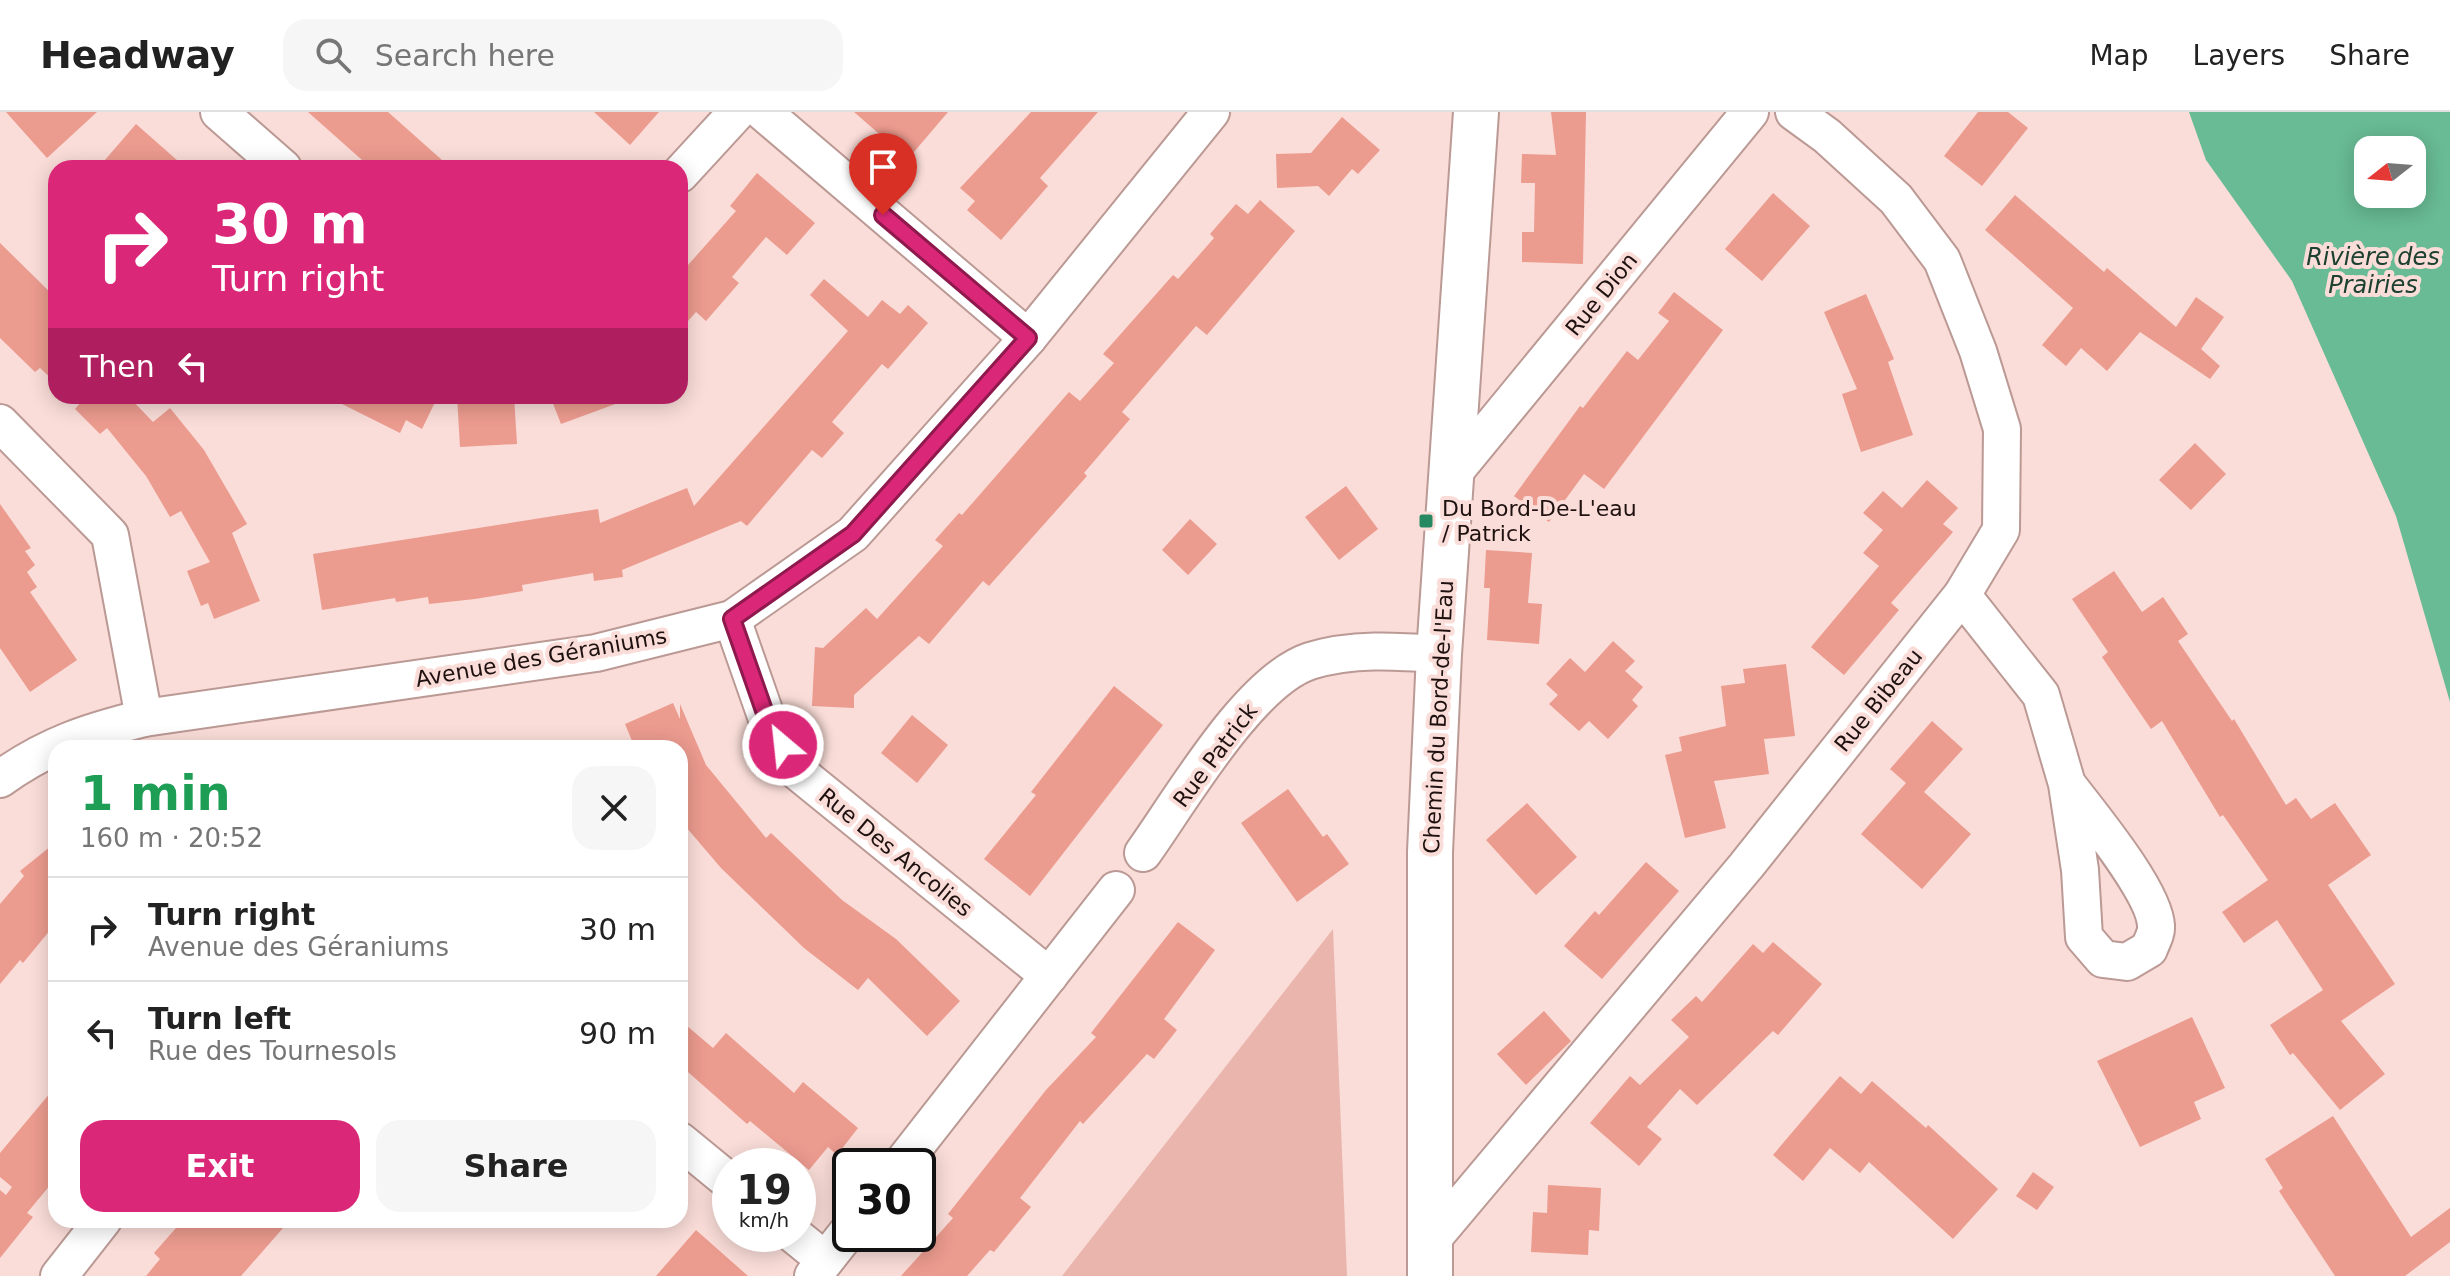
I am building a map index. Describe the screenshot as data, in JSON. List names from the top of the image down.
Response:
{
  "streets": {
    "street": [
      "Rue Dion",
      "Avenue des Géraniums",
      "Rue Bibeau",
      "Chemin du Bord-de-l'Eau",
      "Rue Patrick",
      "Rue Des Ancolies"
    ]
  },
  "crossings": [
    ["Rue Dion", "Chemin du Bord-de-l'Eau"],
    ["Avenue des Géraniums", "Rue Des Ancolies"],
    ["Rue Bibeau", "Chemin du Bord-de-l'Eau"],
    ["Chemin du Bord-de-l'Eau", "Rue Patrick"]
  ],
  "water": ["Rivière des Prairies"],
  "places": {
    "transit": ["Du Bord-De-L'eau / Patrick"]
  },
  "north": "left",
  "page": {
    "header": "Headway",
    "search": "Search here",
    "nav": ["Map", "Layers", "Share"],
    "turn": ["30 m", "Turn right"],
    "then": "Then",
    "heading": ["1 min", "160 m · 20:52"],
    "list": [
      {
        "name": "Turn right",
        "note": "Avenue des Géraniums",
        "value": "30 m"
      },
      {
        "name": "Turn left",
        "note": "Rue des Tournesols",
        "value": "90 m"
      }
    ],
    "buttons": ["Exit", "Share"],
    "speed": "19 km/h",
    "limit": "30"
  }
}
